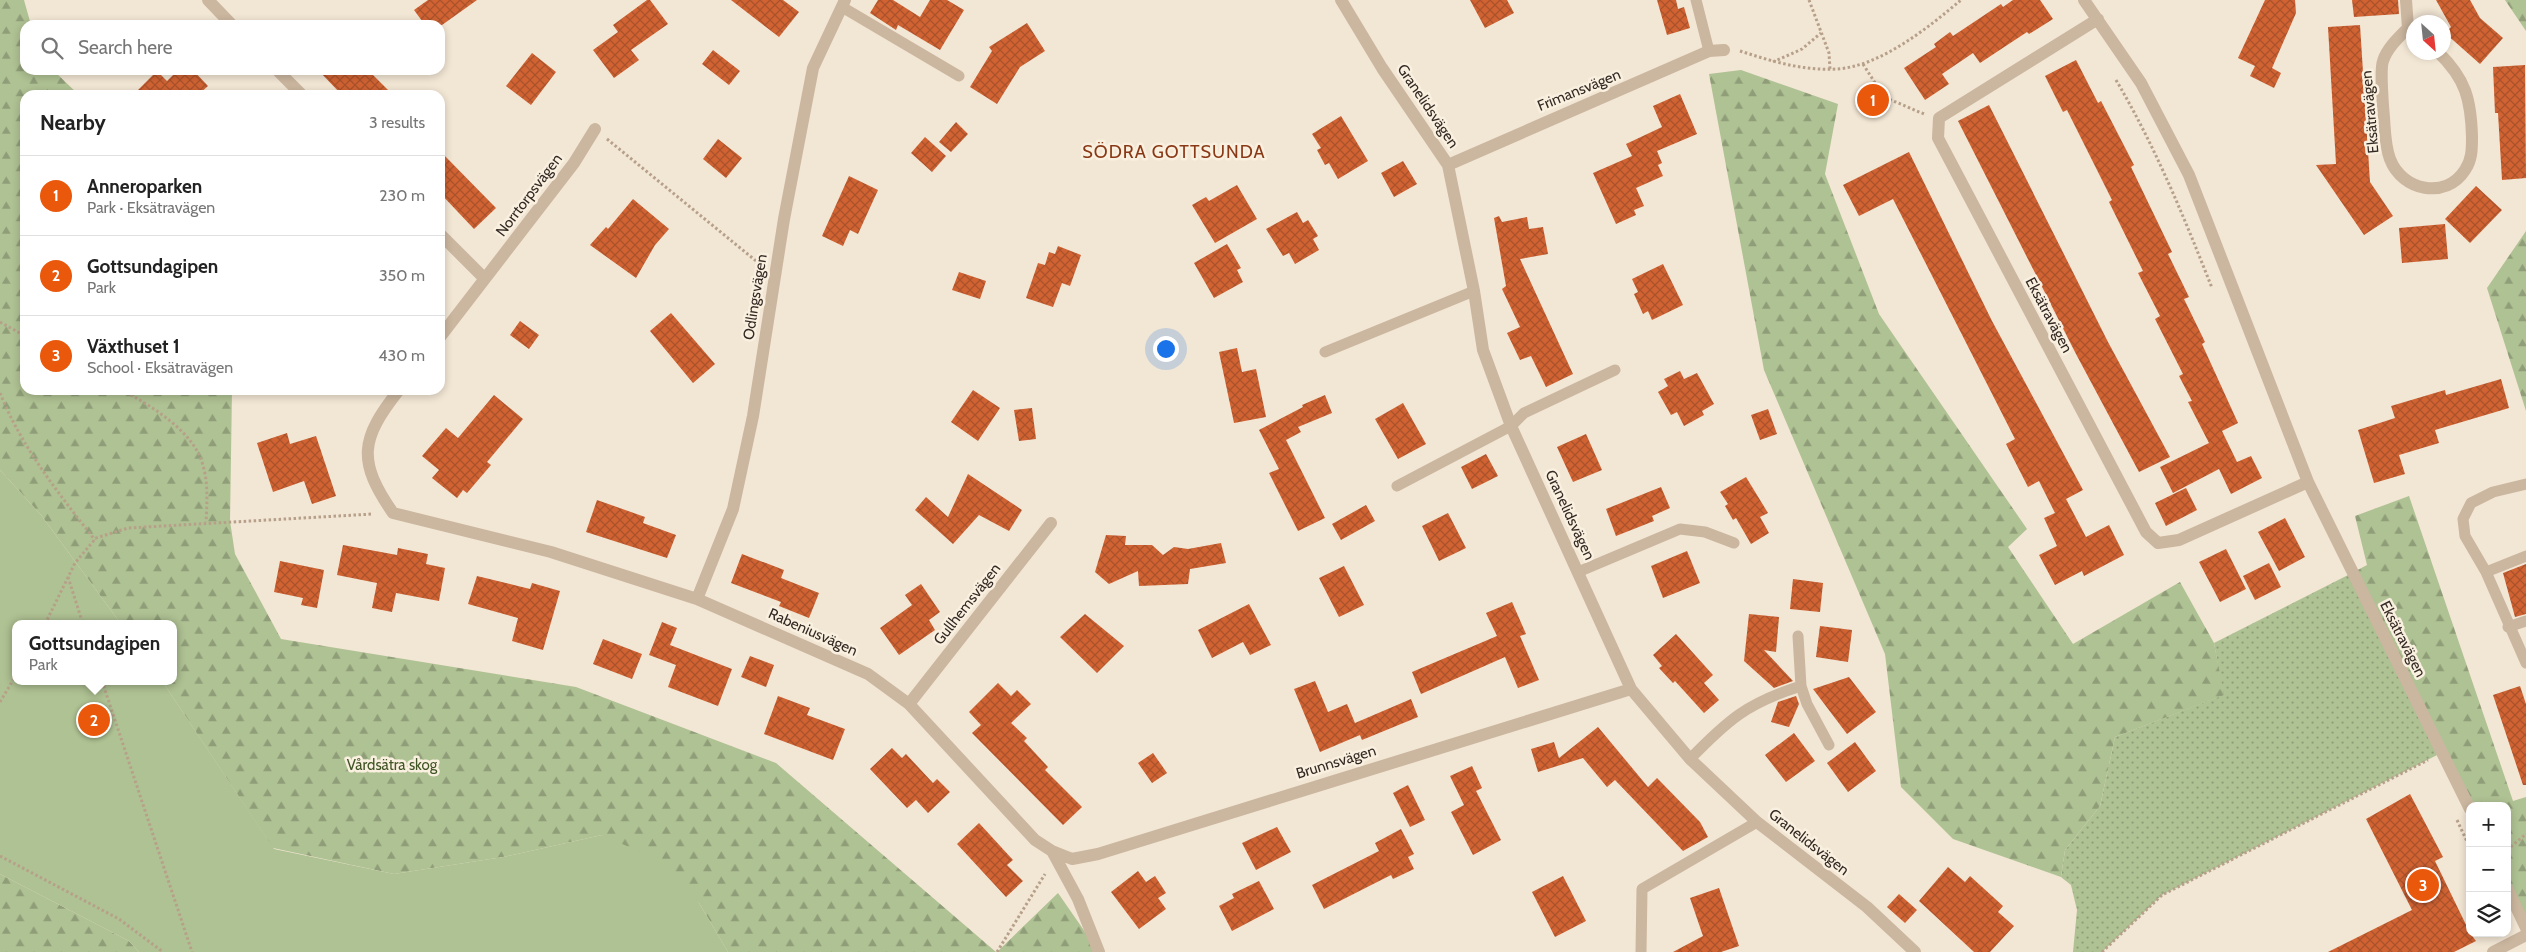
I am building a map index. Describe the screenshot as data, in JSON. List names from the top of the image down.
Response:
{
  "streets": {
    "street": [
      "Frimansvägen",
      "Granelidsvägen",
      "Eksätravägen",
      "Norrtorpsvägen",
      "Odlingsvägen",
      "Gullhemsvägen",
      "Rabeniusvägen",
      "Brunnsvägen"
    ]
  },
  "crossings": [
    ["Frimansvägen", "Granelidsvägen"],
    ["Granelidsvägen", "Brunnsvägen"],
    ["Odlingsvägen", "Rabeniusvägen"],
    ["Gullhemsvägen", "Rabeniusvägen"],
    ["Rabeniusvägen", "Brunnsvägen"]
  ],
  "districts": ["SÖDRA GOTTSUNDA"],
  "parks": ["Vårdsätra skog"],
  "north": "bottom right",
  "page": {
    "search": "Search here",
    "pins": ["1", "2", "3"],
    "heading": ["Nearby", "3 results"],
    "list": [
      {
        "mark": "1",
        "name": "Anneroparken",
        "note": "Park · Eksätravägen",
        "value": "230 m"
      },
      {
        "mark": "2",
        "name": "Gottsundagipen",
        "note": "Park",
        "value": "350 m"
      },
      {
        "mark": "3",
        "name": "Växthuset 1",
        "note": "School · Eksätravägen",
        "value": "430 m"
      }
    ],
    "popup": ["Gottsundagipen", "Park"],
    "map_buttons": ["+", "−"]
  }
}
